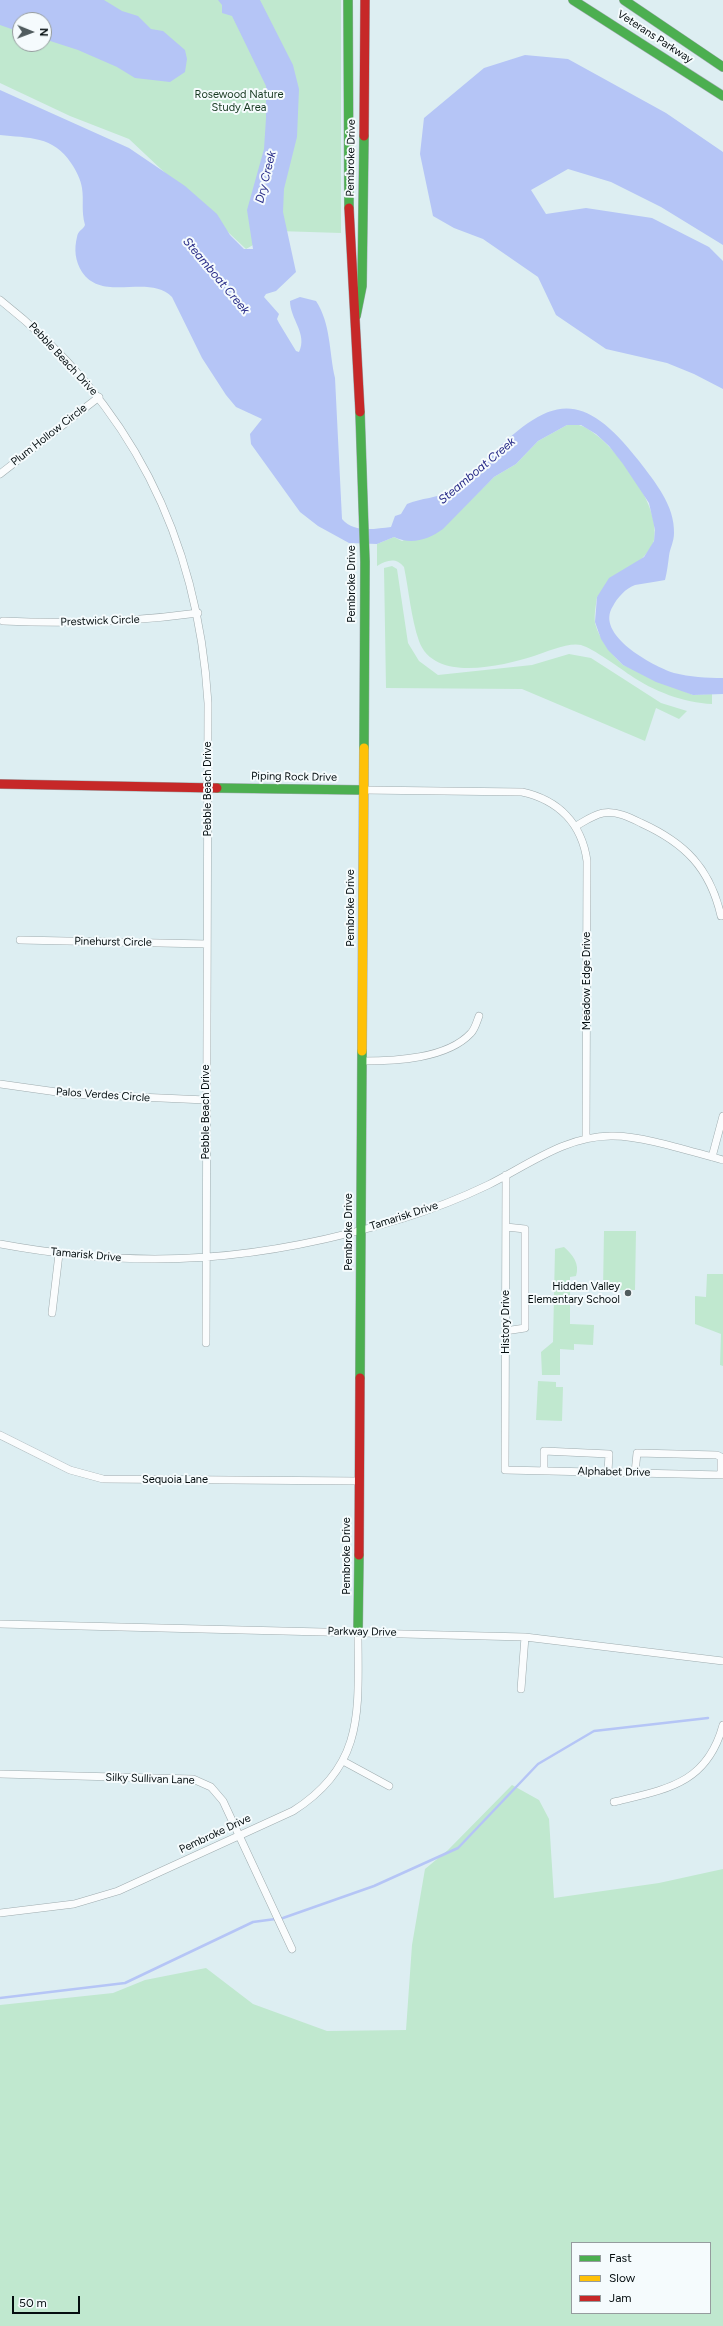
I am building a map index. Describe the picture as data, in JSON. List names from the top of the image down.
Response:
{
  "streets": {
    "street": [
      "Veterans Parkway",
      "Pembroke Drive",
      "Pebble Beach Drive",
      "Plum Hollow Circle",
      "Prestwick Circle",
      "Piping Rock Drive",
      "Pinehurst Circle",
      "Meadow Edge Drive",
      "Palos Verdes Circle",
      "Tamarisk Drive",
      "History Drive",
      "Alphabet Drive",
      "Sequoia Lane",
      "Parkway Drive",
      "Silky Sullivan Lane"
    ]
  },
  "crossings": [
    ["Pembroke Drive", "Piping Rock Drive"],
    ["Pembroke Drive", "Tamarisk Drive"],
    ["Pembroke Drive", "Sequoia Lane"],
    ["Pembroke Drive", "Parkway Drive"],
    ["Pembroke Drive", "Silky Sullivan Lane"],
    ["Pebble Beach Drive", "Plum Hollow Circle"],
    ["Pebble Beach Drive", "Prestwick Circle"],
    ["Pebble Beach Drive", "Piping Rock Drive"],
    ["Pebble Beach Drive", "Pinehurst Circle"],
    ["Pebble Beach Drive", "Palos Verdes Circle"],
    ["Pebble Beach Drive", "Tamarisk Drive"],
    ["Piping Rock Drive", "Meadow Edge Drive"],
    ["Meadow Edge Drive", "Tamarisk Drive"],
    ["Tamarisk Drive", "History Drive"],
    ["History Drive", "Alphabet Drive"]
  ],
  "water": ["Dry Creek", "Steamboat Creek"],
  "parks": ["Rosewood Nature Study Area"],
  "places": ["Hidden Valley Elementary School"],
  "legend": ["Fast", "Slow", "Jam"],
  "scale_bar": "50 m",
  "north": "right"
}
